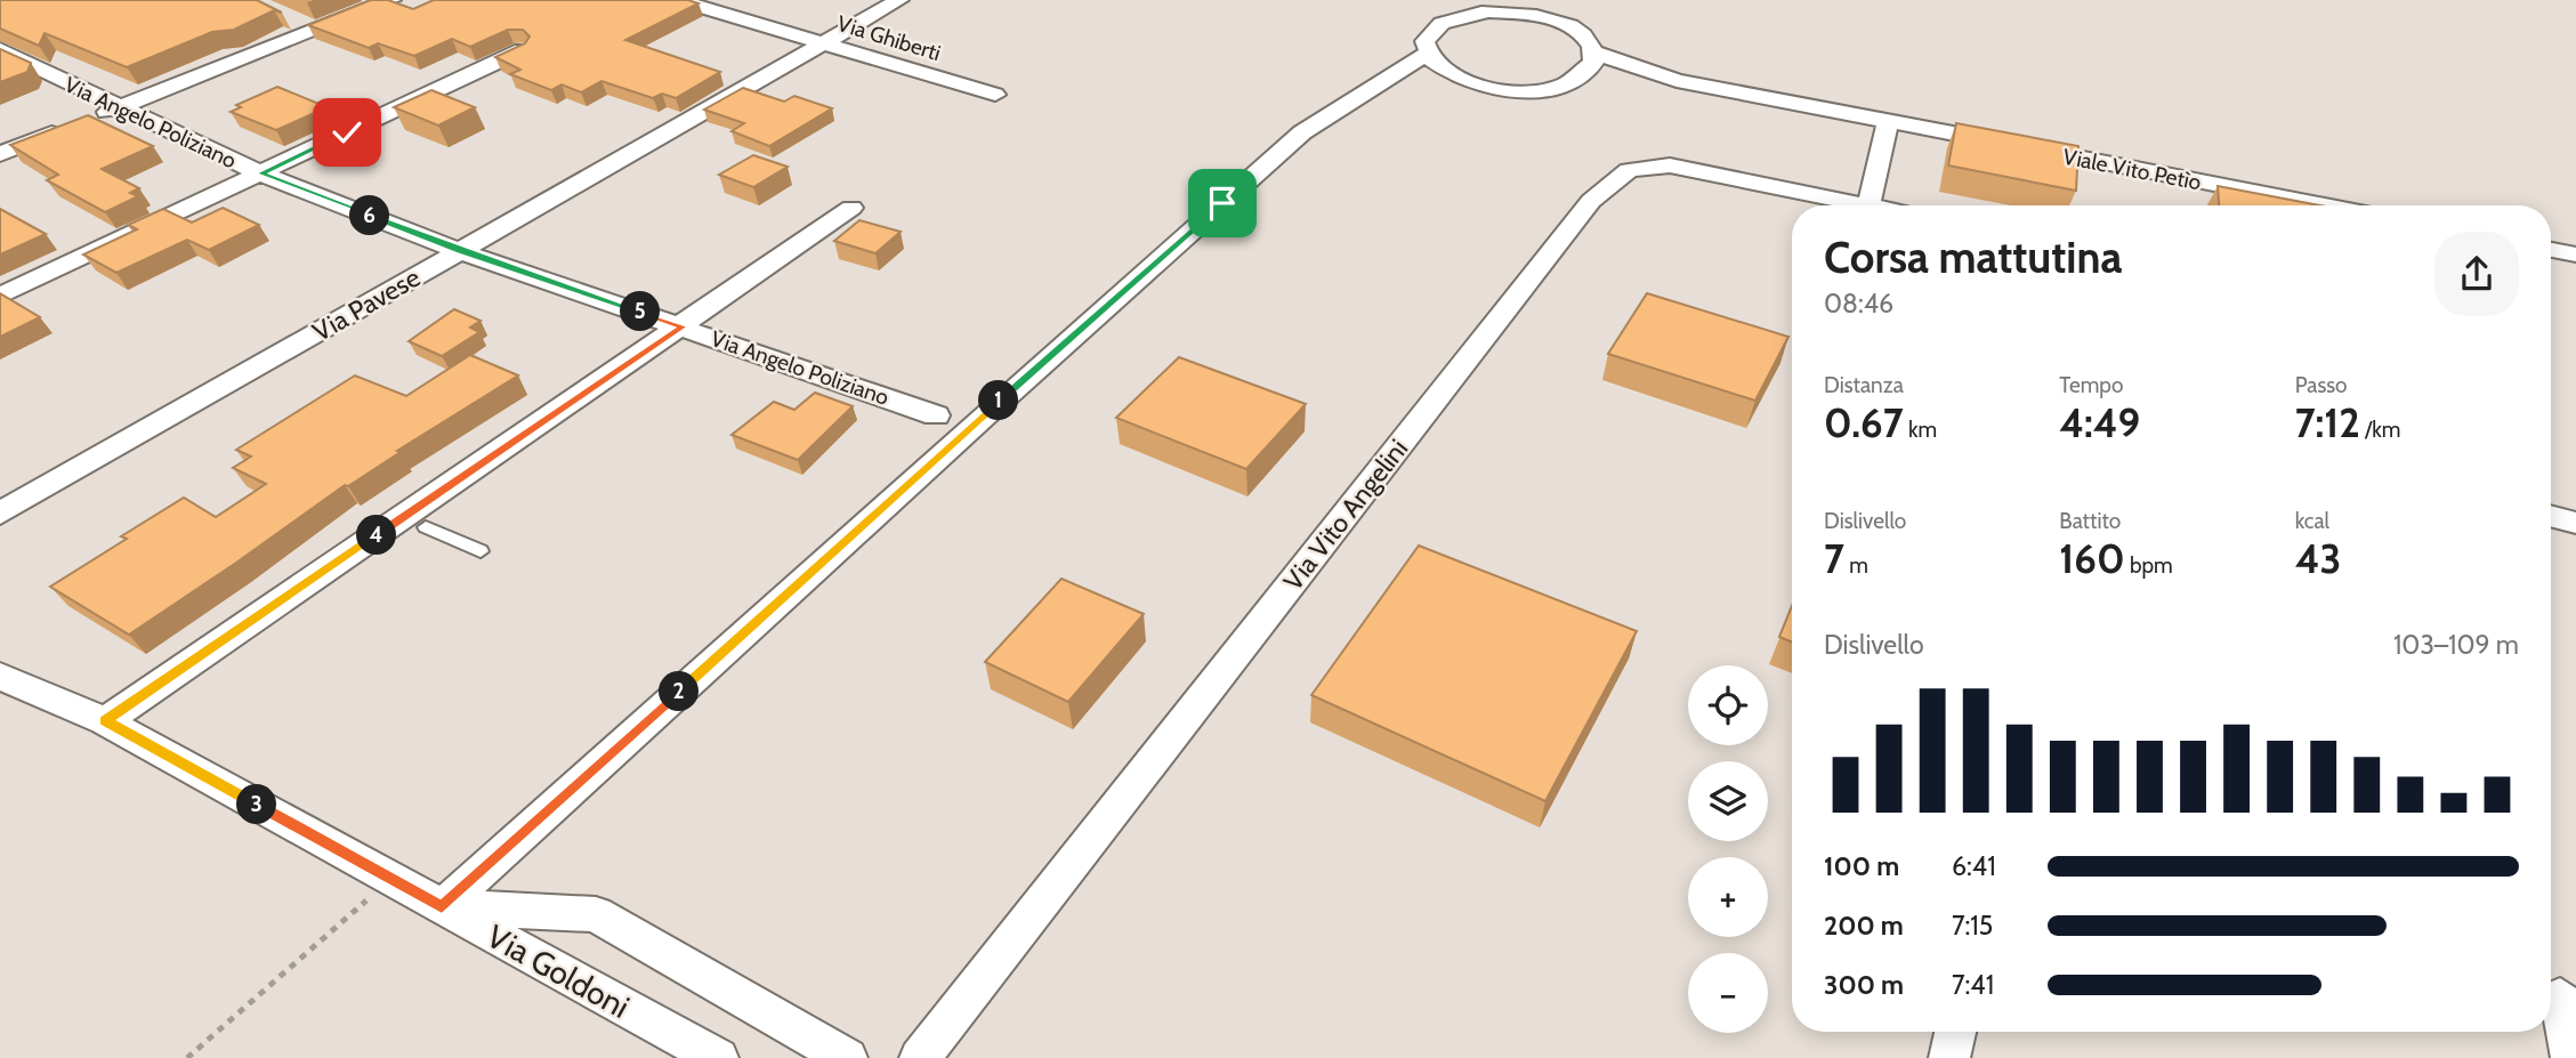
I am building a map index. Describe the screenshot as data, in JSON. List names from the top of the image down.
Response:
{
  "streets": {
    "street": [
      "Via Ghiberti",
      "Via Angelo Poliziano",
      "Viale Vito Petìo",
      "Via Pavese",
      "Via Vito Angelini",
      "Via Goldoni"
    ]
  },
  "crossings": [
    ["Via Ghiberti", "Via Pavese"],
    ["Via Angelo Poliziano", "Via Pavese"]
  ],
  "page": {
    "pins": [
      "6",
      "5",
      "1",
      "4",
      "2",
      "3"
    ],
    "heading": ["Corsa mattutina", "08:46"],
    "stats": [
      ["Distanza", "0.67 km"],
      ["Tempo", "4:49"],
      ["Passo", "7:12 /km"],
      ["Dislivello", "7 m"],
      ["Battito", "160 bpm"],
      ["kcal", "43"]
    ],
    "chart": ["Dislivello", "103–109 m"],
    "map_buttons": ["+", "−"],
    "list": [
      {
        "name": "100 m",
        "note": "6:41"
      },
      {
        "name": "200 m",
        "note": "7:15"
      },
      {
        "name": "300 m",
        "note": "7:41"
      }
    ]
  }
}
